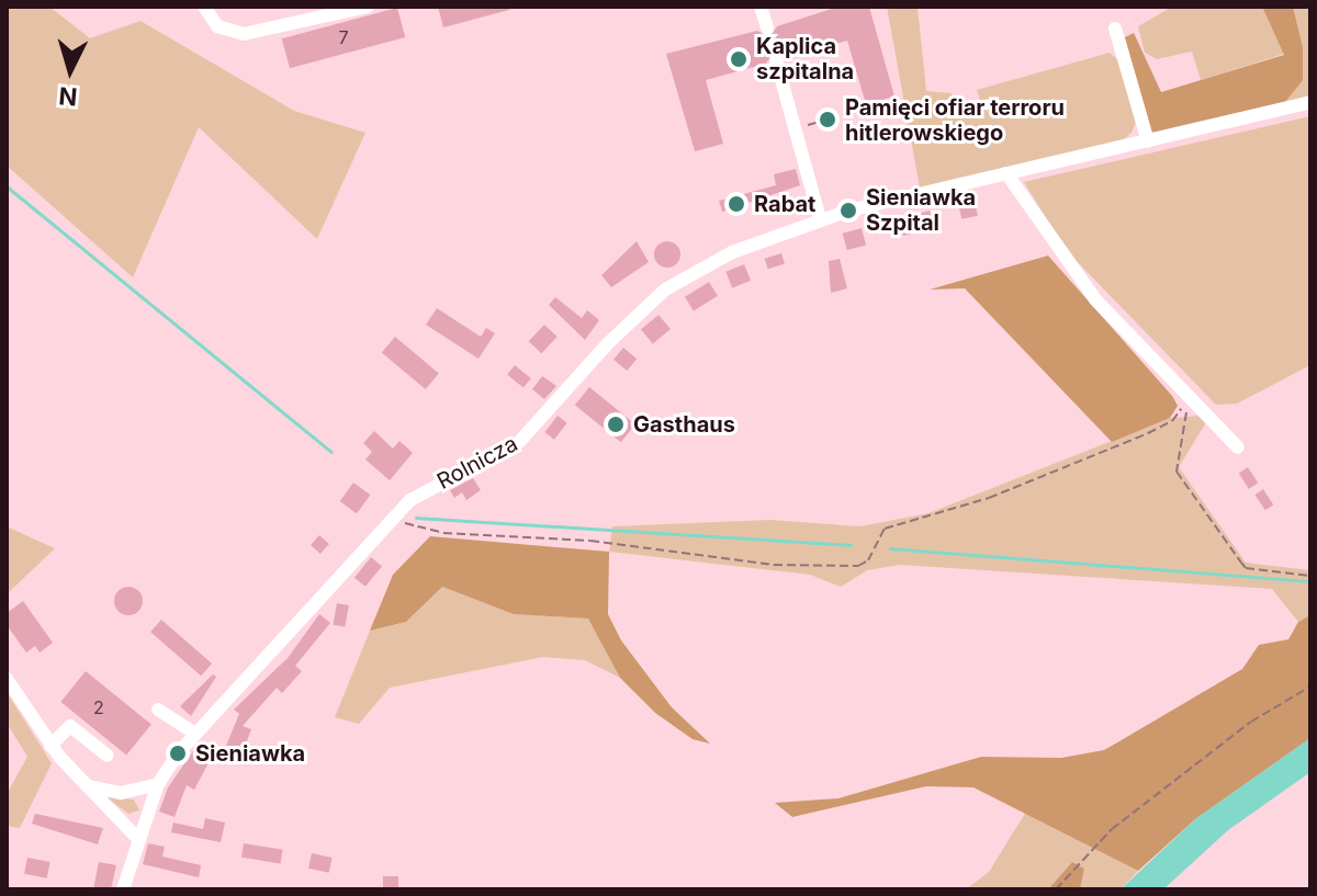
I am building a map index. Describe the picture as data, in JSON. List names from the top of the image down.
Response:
{
  "streets": {
    "street": ["Rolnicza"]
  },
  "places": [
    "Kaplica szpitalna",
    "Pamięci ofiar terroru hitlerowskiego",
    "Rabat",
    "Sieniawka Szpital",
    "Gasthaus",
    "Sieniawka"
  ],
  "house_numbers": ["7", "2"],
  "north": "bottom"
}
